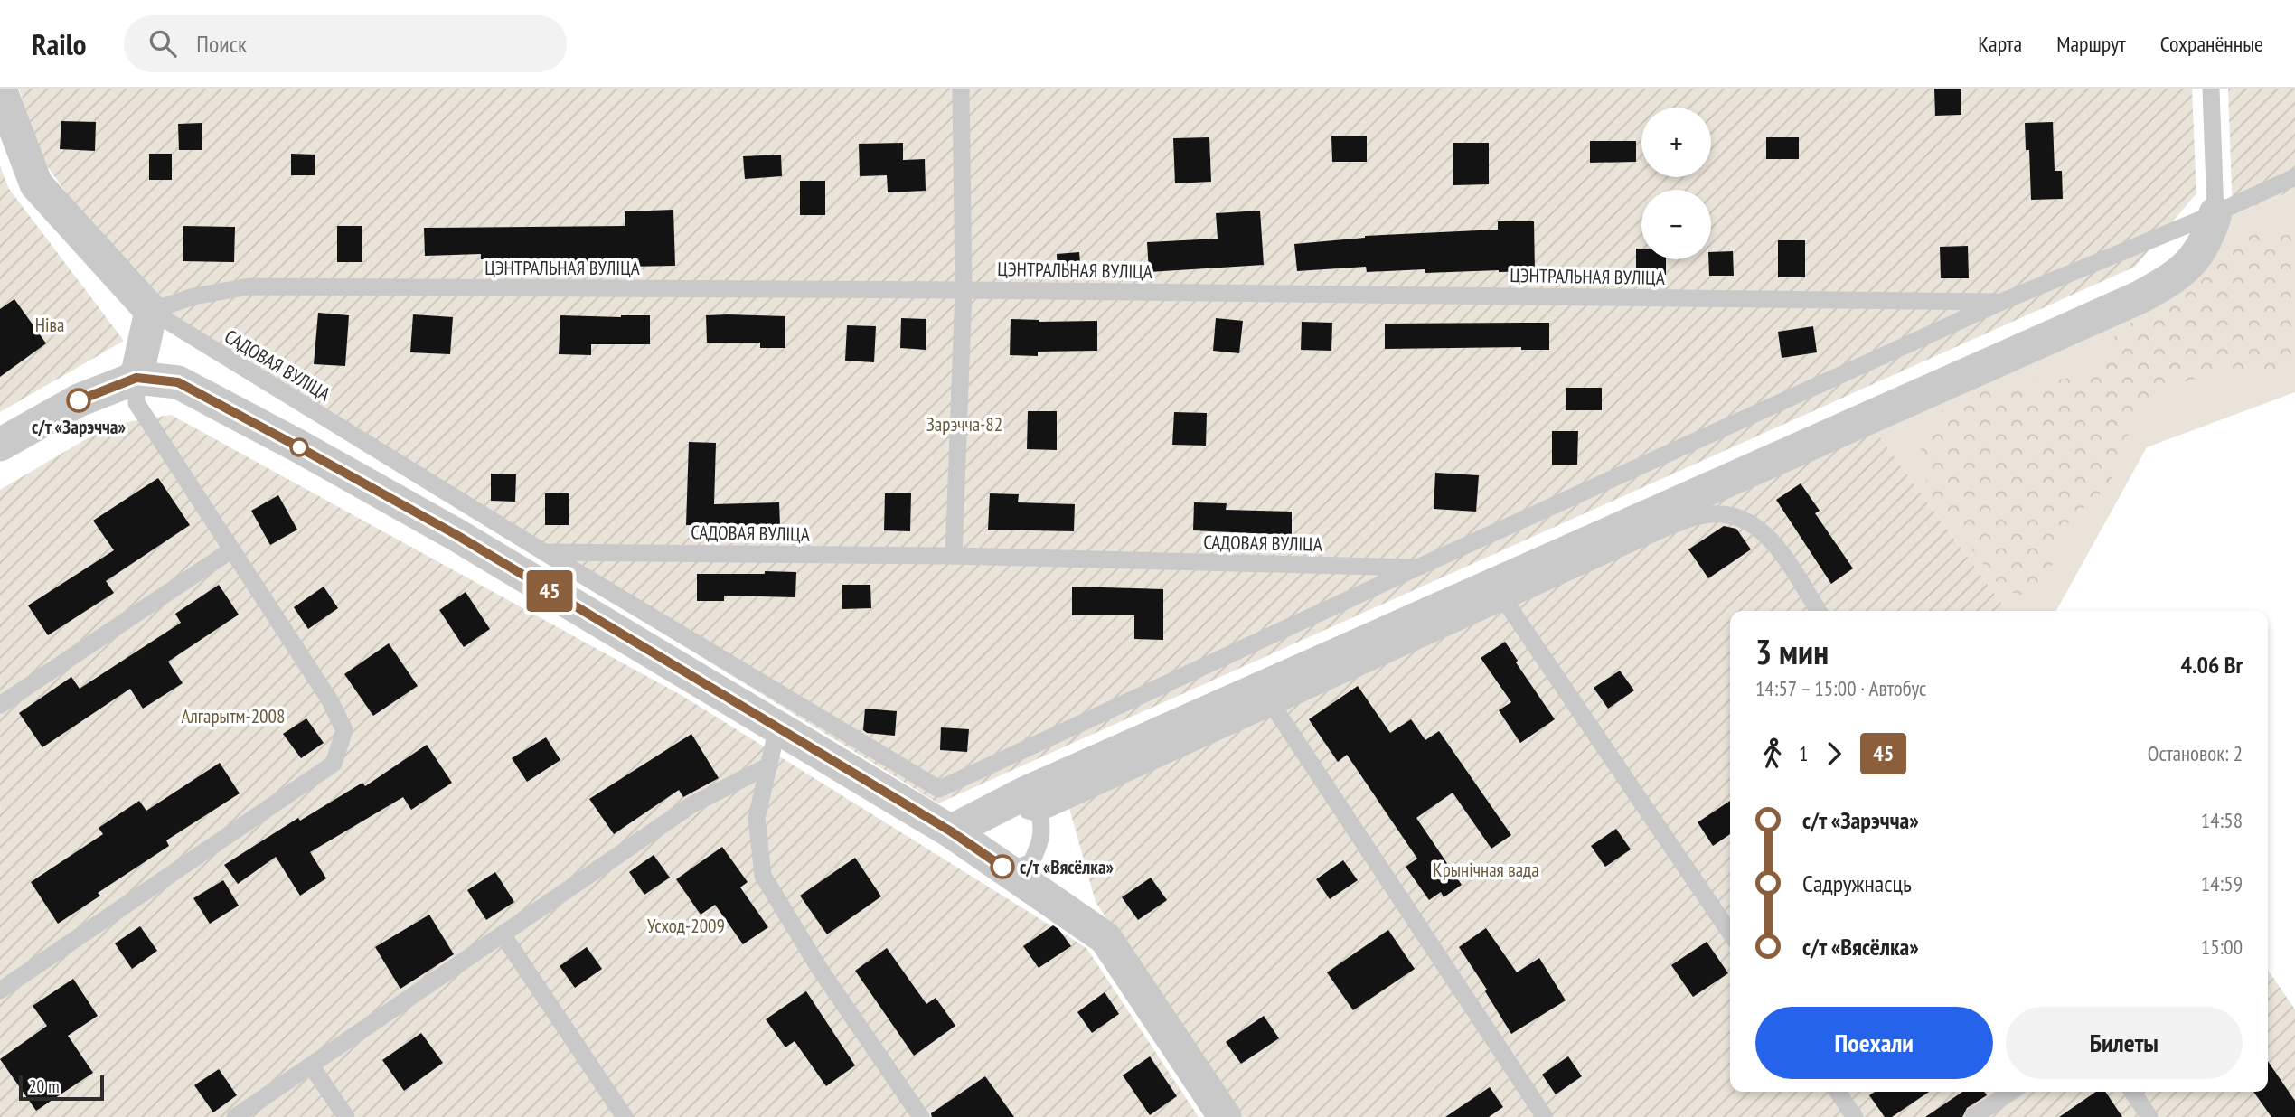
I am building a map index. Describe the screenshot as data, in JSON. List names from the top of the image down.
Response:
{
  "streets": {
    "lane": ["ЦЭНТРАЛЬНАЯ ВУЛІЦА", "САДОВАЯ ВУЛІЦА"]
  },
  "crossings": [
    ["ЦЭНТРАЛЬНАЯ ВУЛІЦА", "САДОВАЯ ВУЛІЦА"]
  ],
  "parks": [
    "Ніва",
    "Зарэчча-82",
    "Алгарытм-2008",
    "Крынічная вада",
    "Усход-2009"
  ],
  "places": ["с/т «Зарэчча»", "с/т «Вясёлка»"],
  "lines": ["bus line 45"],
  "scale_bar": "20 m",
  "page": {
    "header": "Railo",
    "search": "Поиск",
    "nav": ["Карта", "Маршрут", "Сохранённые"],
    "on_map": "45",
    "map_buttons": ["+", "−"],
    "heading": ["3 мин", "14:57 – 15:00 · Автобус", "4.06 Br"],
    "legs": ["1", "45", "Остановок: 2"],
    "list": [
      {
        "name": "с/т «Зарэчча»",
        "value": "14:58"
      },
      {
        "name": "Садружнасць",
        "value": "14:59"
      },
      {
        "name": "с/т «Вясёлка»",
        "value": "15:00"
      }
    ],
    "buttons": ["Поехали", "Билеты"],
    "scale": "20 m"
  }
}
